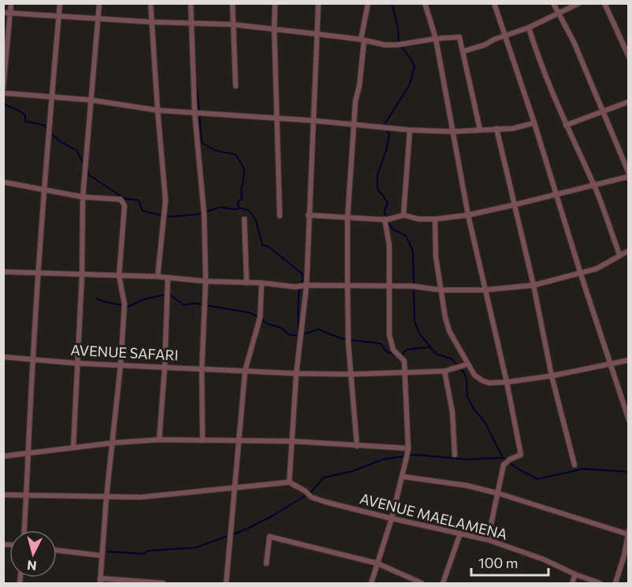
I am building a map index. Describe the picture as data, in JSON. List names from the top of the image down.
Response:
{
  "streets": {
    "street": ["AVENUE SAFARI", "AVENUE MAELAMENA"]
  },
  "scale_bar": "100 m",
  "north": "bottom"
}
